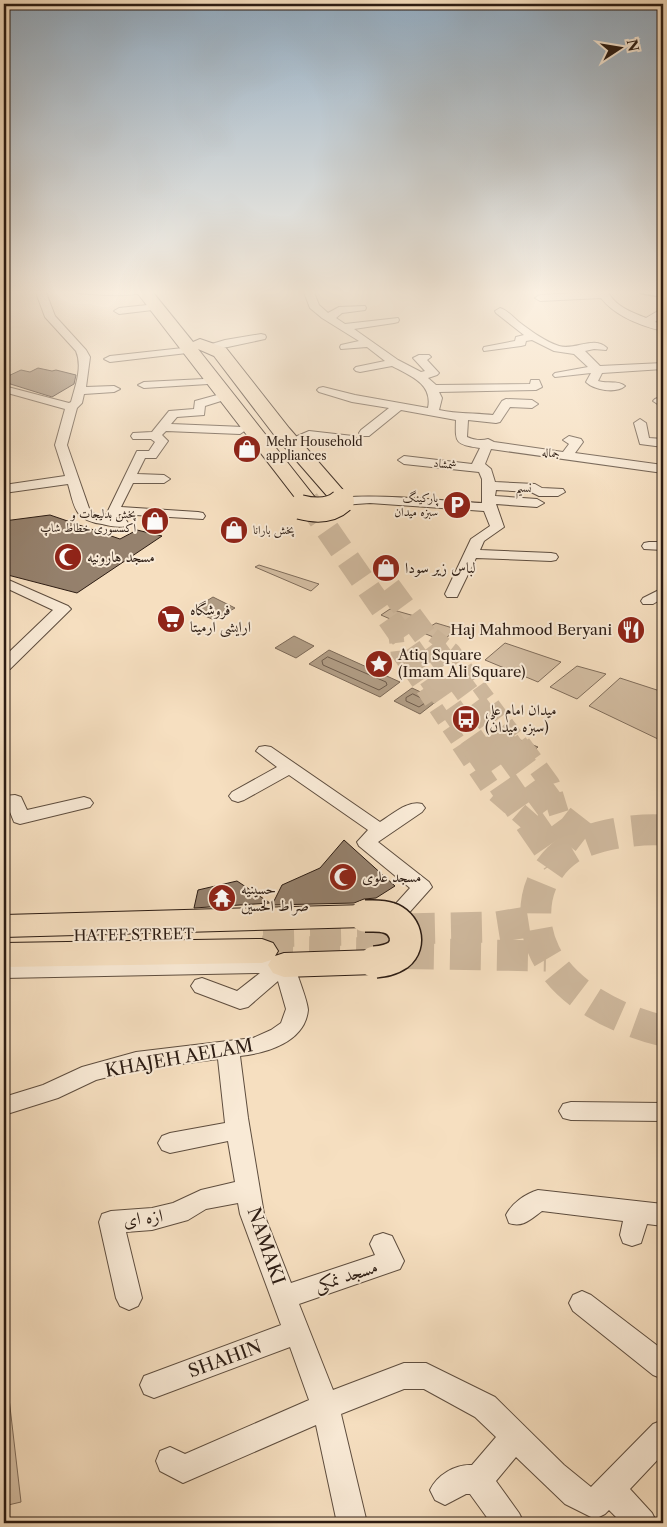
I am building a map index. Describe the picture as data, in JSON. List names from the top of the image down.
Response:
{
  "streets": {
    "main road": ["HATEF STREET"],
    "street": [
      "جماله",
      "شمشاد",
      "نسیم",
      "KHAJEH AELAM",
      "ازه ای",
      "NAMAKI",
      "مسجد نمکی",
      "SHAHIN"
    ]
  },
  "crossings": [
    ["HATEF STREET", "KHAJEH AELAM"],
    ["KHAJEH AELAM", "NAMAKI"],
    ["ازه ای", "NAMAKI"],
    ["NAMAKI", "مسجد نمکی"],
    ["NAMAKI", "SHAHIN"]
  ],
  "places": {
    "shop": [
      "Mehr Household appliances",
      "پخش بدلیجات و اکسسوری خطاط شاپ",
      "پخش بارانا",
      "لباس زیر سودا"
    ],
    "parking": ["پارکینگ سبزه میدان"],
    "mosque": ["مسجد هارونیه", "مسجد علوی"],
    "supermarket": ["فروشگاه ارایشی ارمیتا"],
    "restaurant": ["Haj Mahmood Beryani"],
    "place": ["Atiq Square (Imam Ali Square)"],
    "bus stop": ["میدان امام علی (سبزه میدان)"],
    "temple": ["حسینیه صراط الحسین"]
  },
  "north": "right"
}
